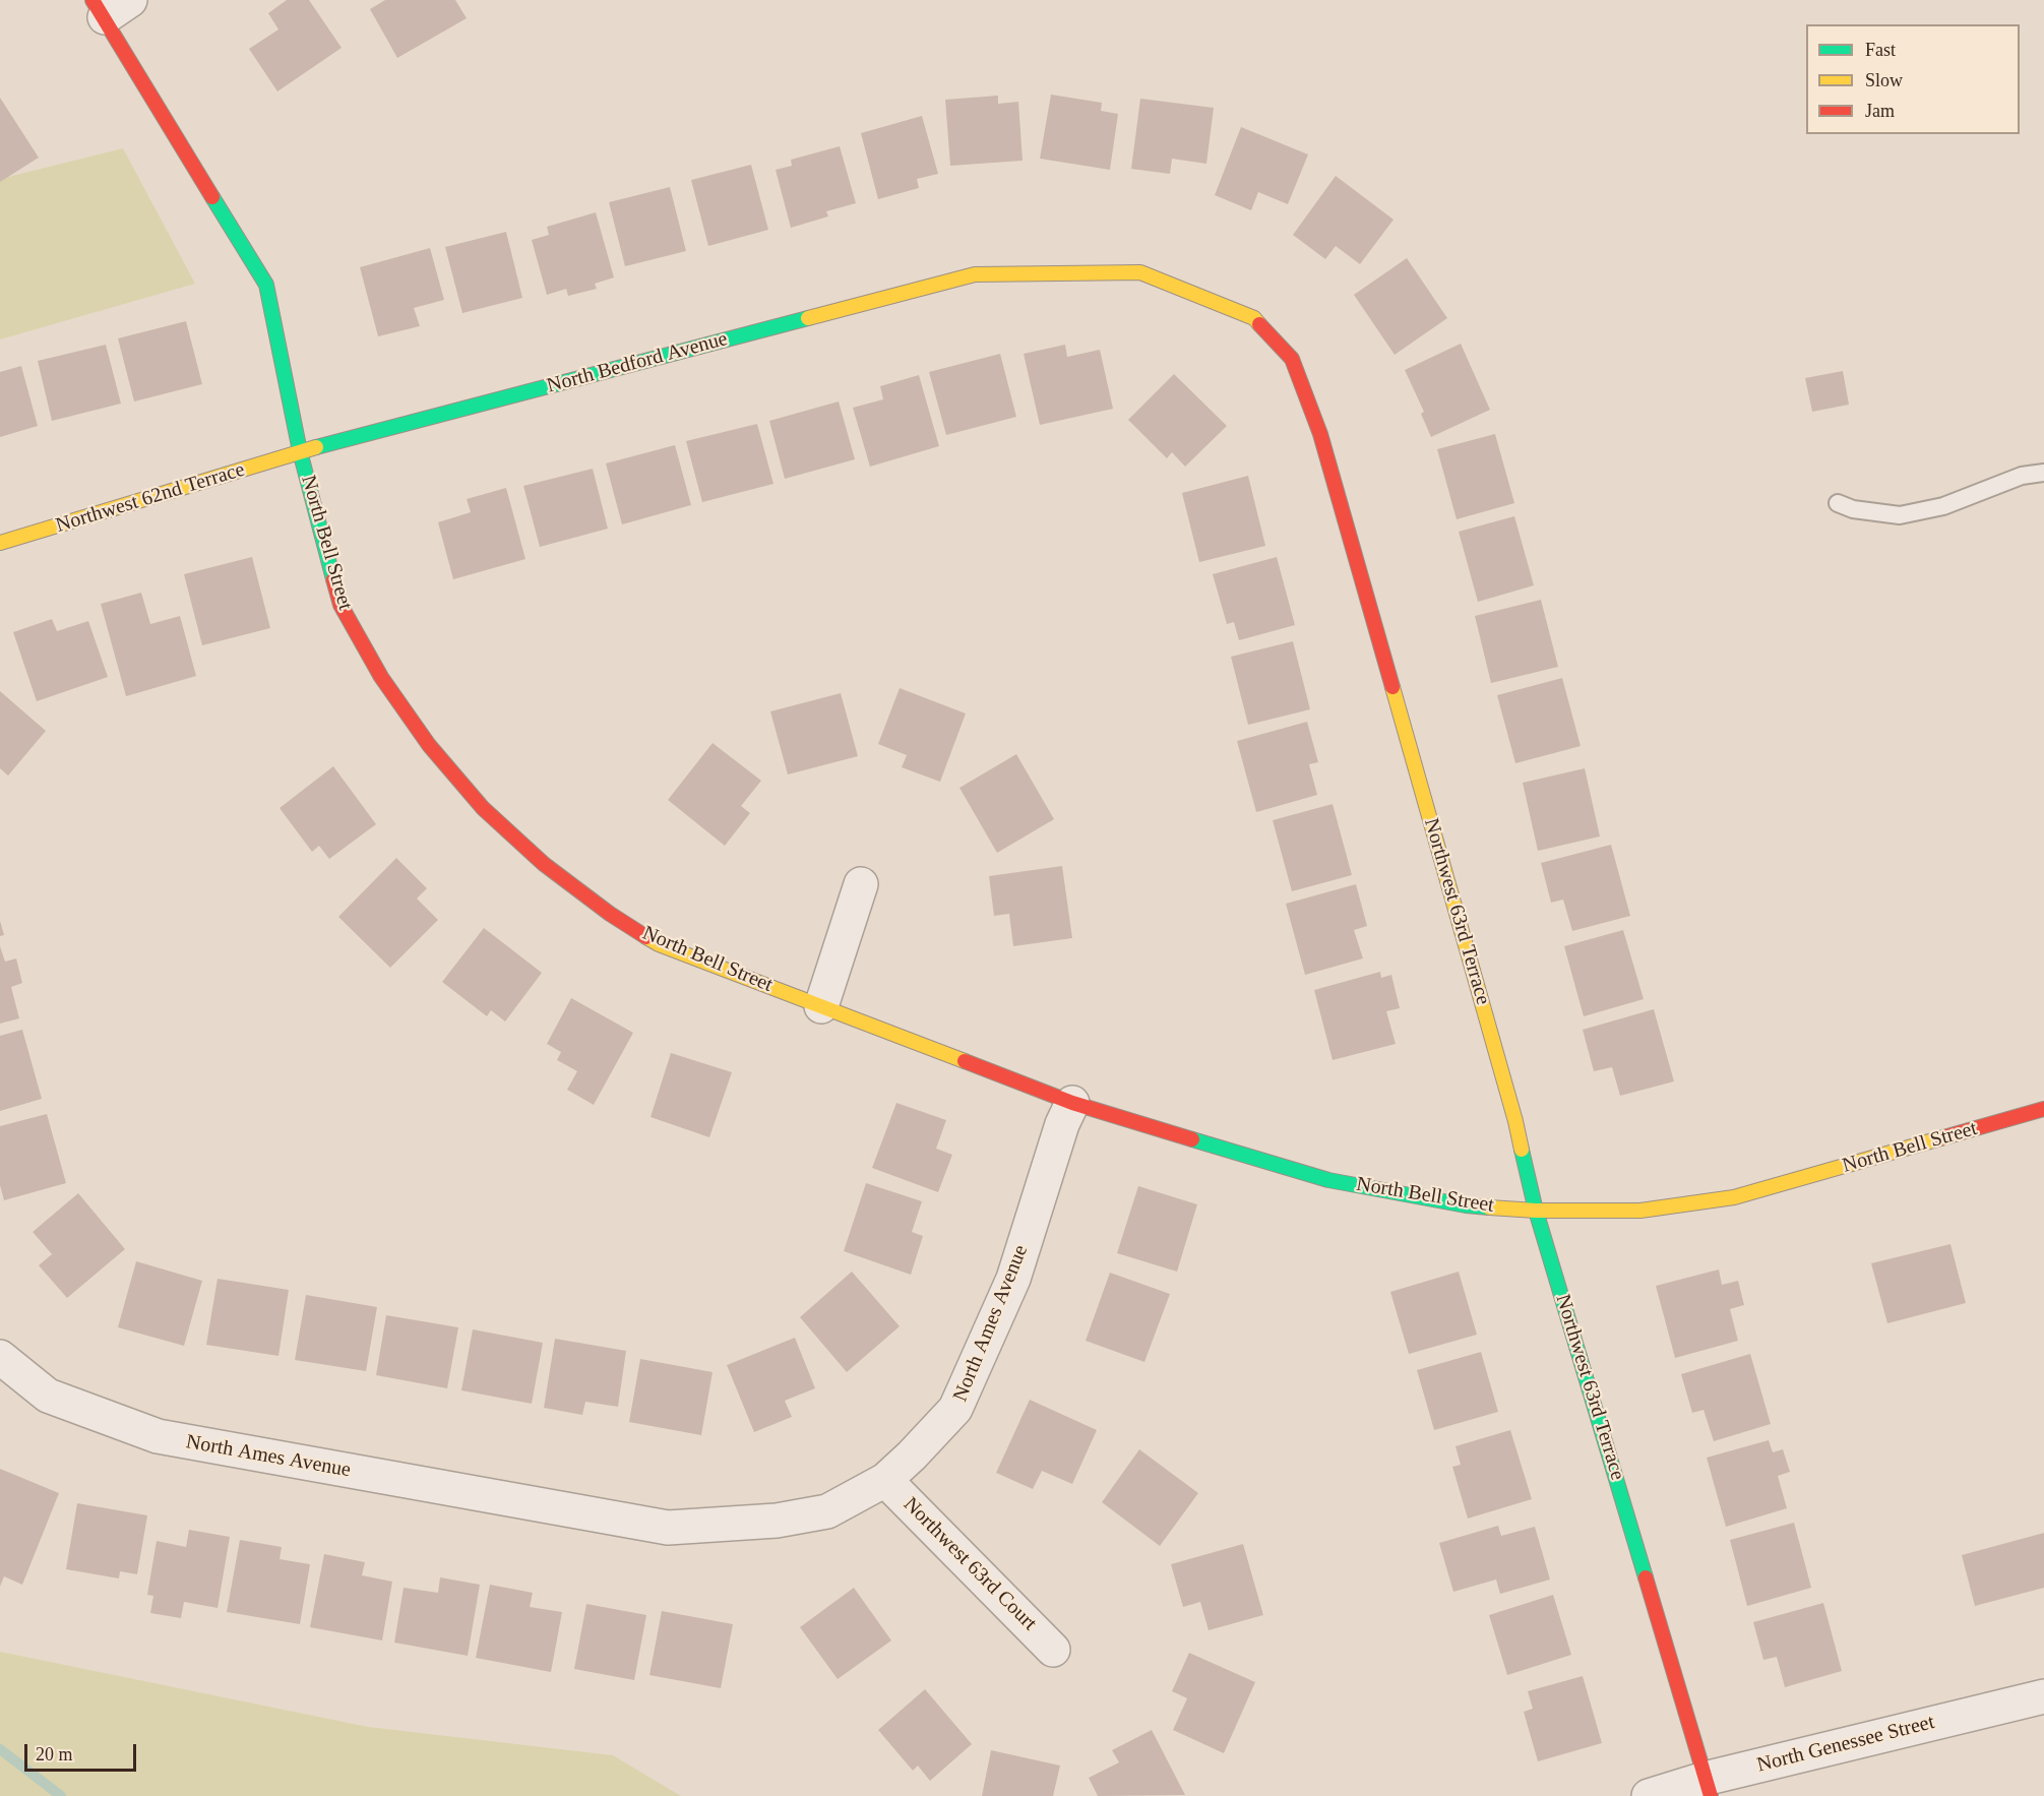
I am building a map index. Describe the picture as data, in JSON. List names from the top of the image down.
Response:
{
  "streets": {
    "street": [
      "North Bedford Avenue",
      "Northwest 62nd Terrace",
      "North Bell Street",
      "Northwest 63rd Terrace",
      "North Ames Avenue",
      "Northwest 63rd Court",
      "North Genessee Street"
    ]
  },
  "crossings": [
    ["North Bedford Avenue", "Northwest 62nd Terrace"],
    ["North Bedford Avenue", "North Bell Street"],
    ["North Bedford Avenue", "Northwest 63rd Terrace"],
    ["Northwest 62nd Terrace", "North Bell Street"],
    ["North Bell Street", "Northwest 63rd Terrace"],
    ["North Bell Street", "North Ames Avenue"],
    ["Northwest 63rd Terrace", "North Genessee Street"],
    ["North Ames Avenue", "Northwest 63rd Court"]
  ],
  "legend": ["Fast", "Slow", "Jam"],
  "scale_bar": "20 m"
}
